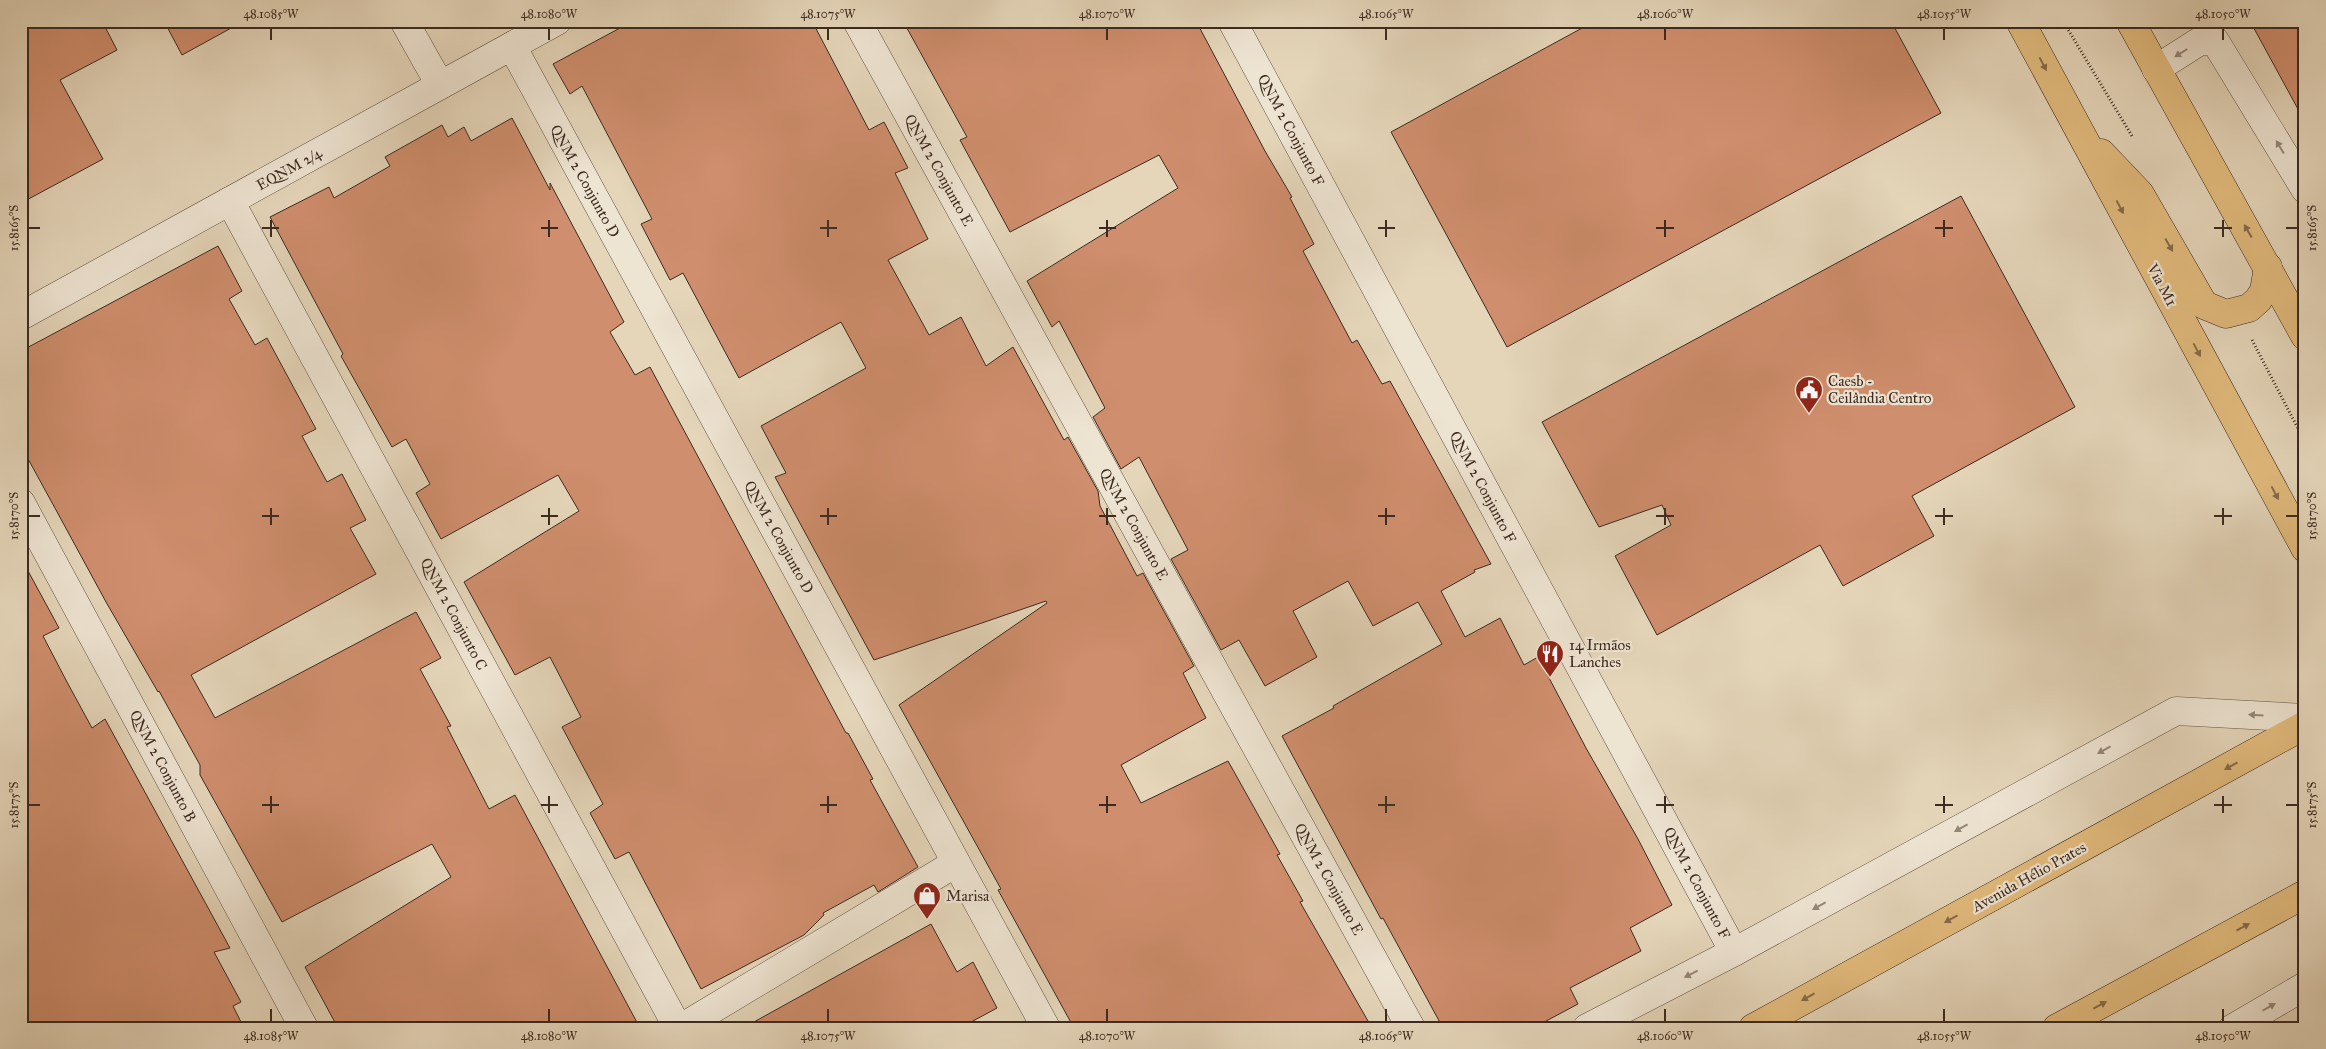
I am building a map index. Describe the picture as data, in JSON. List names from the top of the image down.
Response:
{
  "streets": {
    "main road": ["Via M1", "Avenida Hélio Prates"],
    "street": [
      "QNM 2 Conjunto F",
      "EQNM 2/4",
      "QNM 2 Conjunto E",
      "QNM 2 Conjunto D",
      "QNM 2 Conjunto C",
      "QNM 2 Conjunto B"
    ]
  },
  "crossings": [
    ["EQNM 2/4", "QNM 2 Conjunto D"],
    ["EQNM 2/4", "QNM 2 Conjunto C"]
  ],
  "places": {
    "public building": ["Caesb - Ceilândia Centro"],
    "restaurant": ["14 Irmãos Lanches"],
    "shop": ["Marisa"]
  },
  "coordinates": [
    "48.1085°W",
    "48.1080°W",
    "48.1075°W",
    "48.1070°W",
    "48.1065°W",
    "48.1060°W",
    "48.1055°W",
    "48.1050°W",
    "15.8165°S",
    "15.8170°S",
    "15.8175°S"
  ]
}
